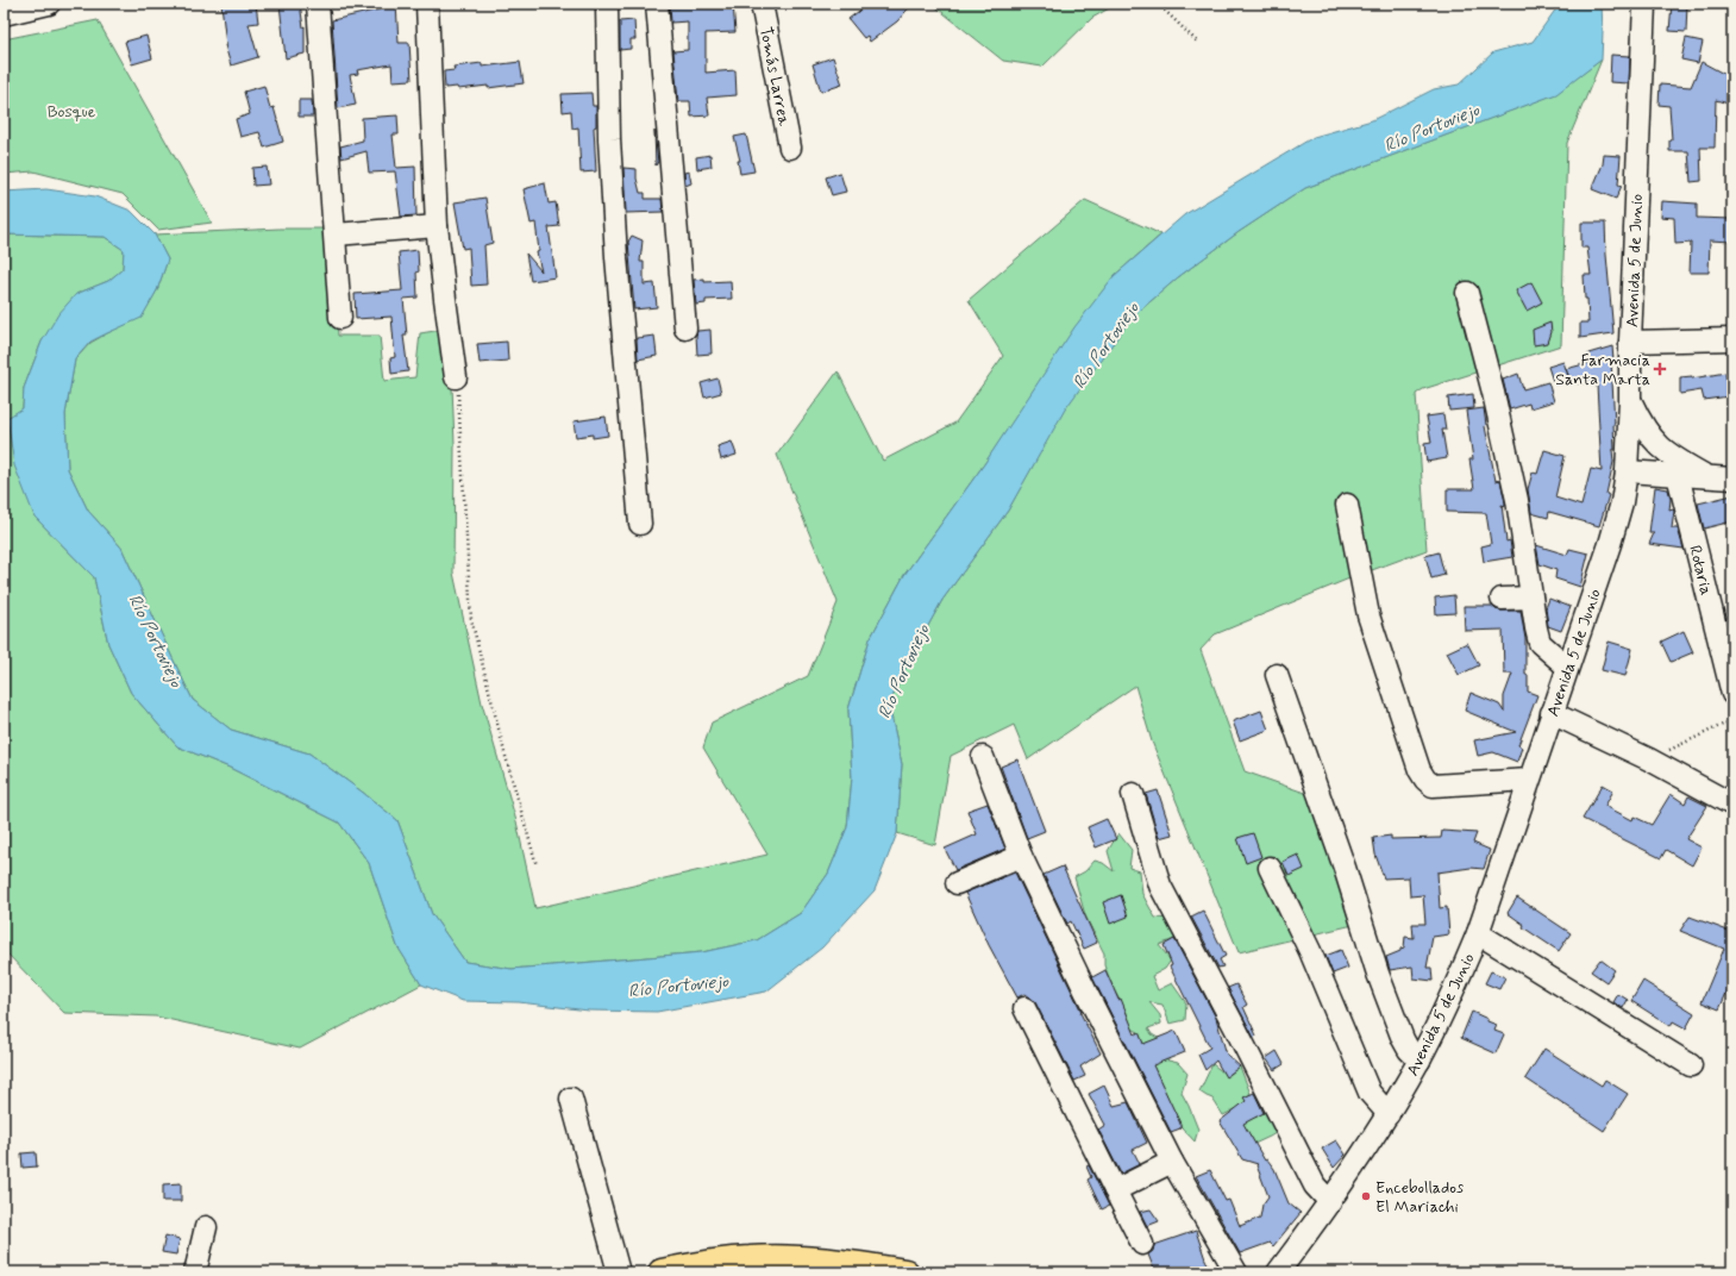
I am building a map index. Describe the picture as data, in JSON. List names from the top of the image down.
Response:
{
  "streets": {
    "street": ["Tomás Larrea", "Avenida 5 de Junio", "Rotaria"]
  },
  "water": ["Río Portoviejo"],
  "parks": ["Bosque"],
  "places": {
    "health": ["Farmacia Santa Marta"],
    "other": ["Encebollados El Mariachi"]
  }
}
